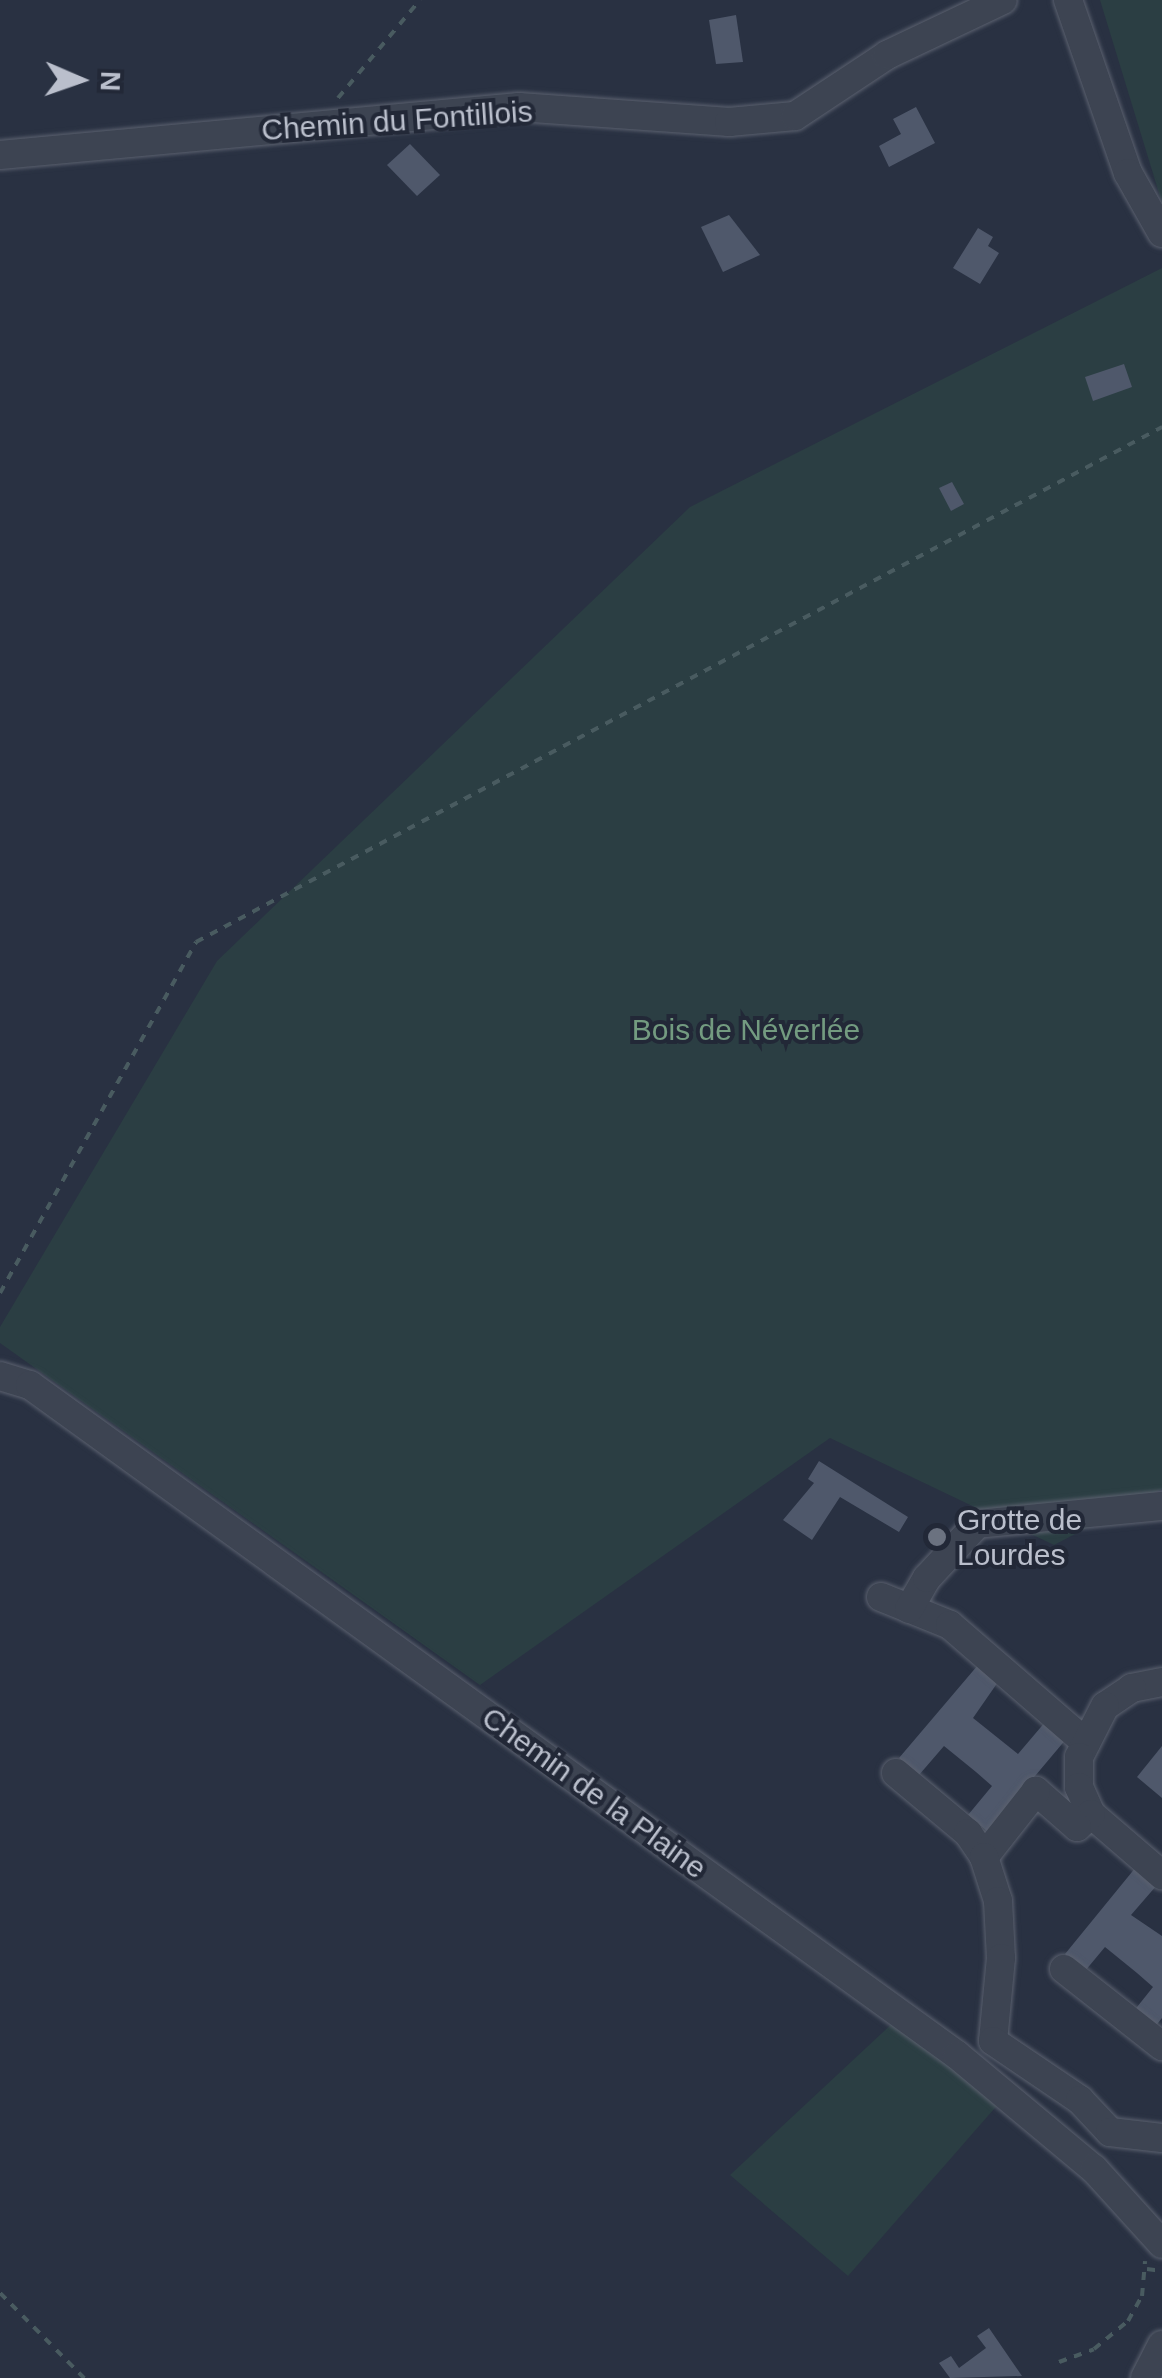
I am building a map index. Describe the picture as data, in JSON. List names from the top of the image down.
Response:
{
  "streets": {
    "street": ["Chemin du Fontillois", "Chemin de la Plaine"]
  },
  "parks": ["Bois de Néverlée"],
  "places": ["Grotte de Lourdes"],
  "north": "right"
}
